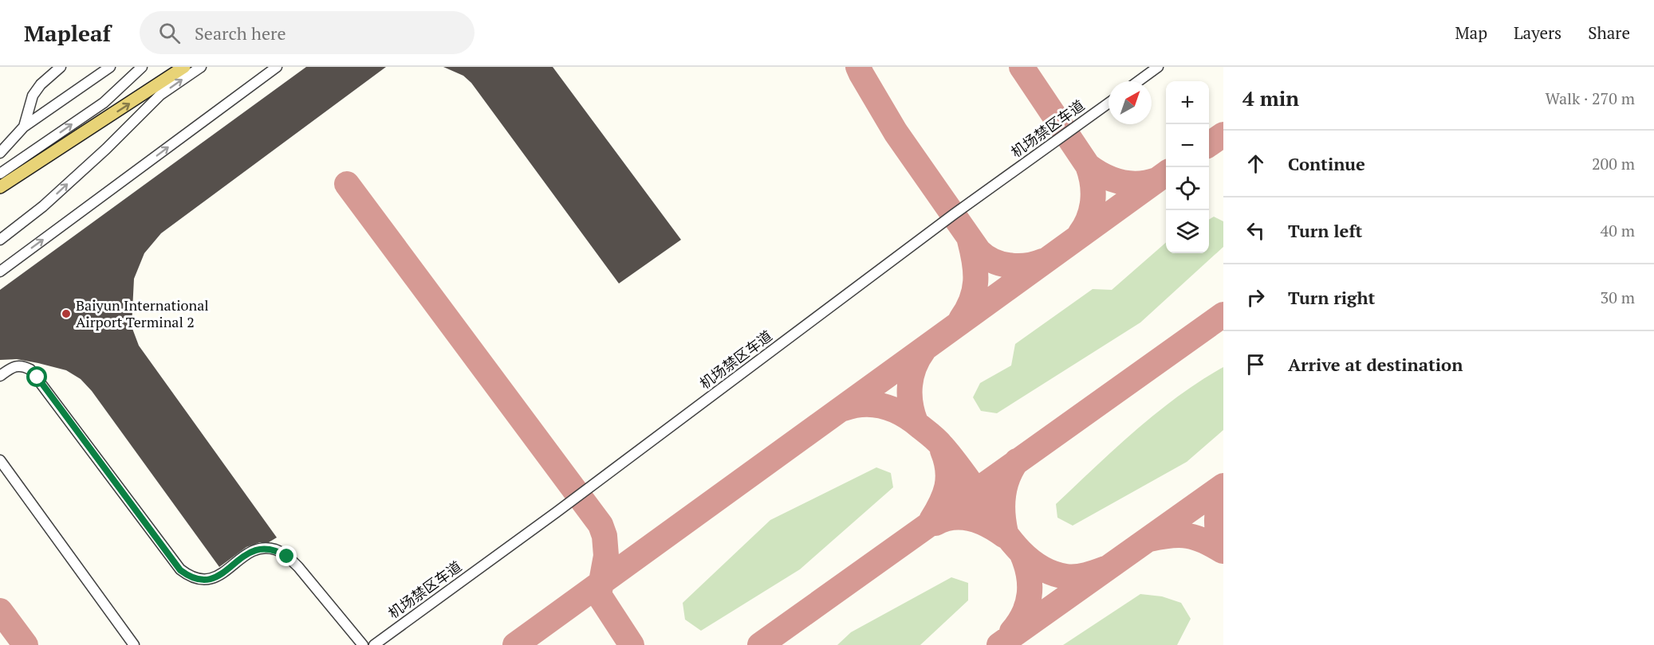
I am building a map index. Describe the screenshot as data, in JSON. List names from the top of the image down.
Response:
{
  "streets": {
    "street": ["机场禁区车道"]
  },
  "places": ["Baiyun International Airport Terminal 2"],
  "north": "top right",
  "page": {
    "header": "Mapleaf",
    "search": "Search here",
    "nav": ["Map", "Layers", "Share"],
    "heading": ["4 min", "Walk · 270 m"],
    "map_buttons": ["+", "−"],
    "list": [
      ["Continue", "200 m"],
      ["Turn left", "40 m"],
      ["Turn right", "30 m"],
      "Arrive at destination"
    ]
  }
}
